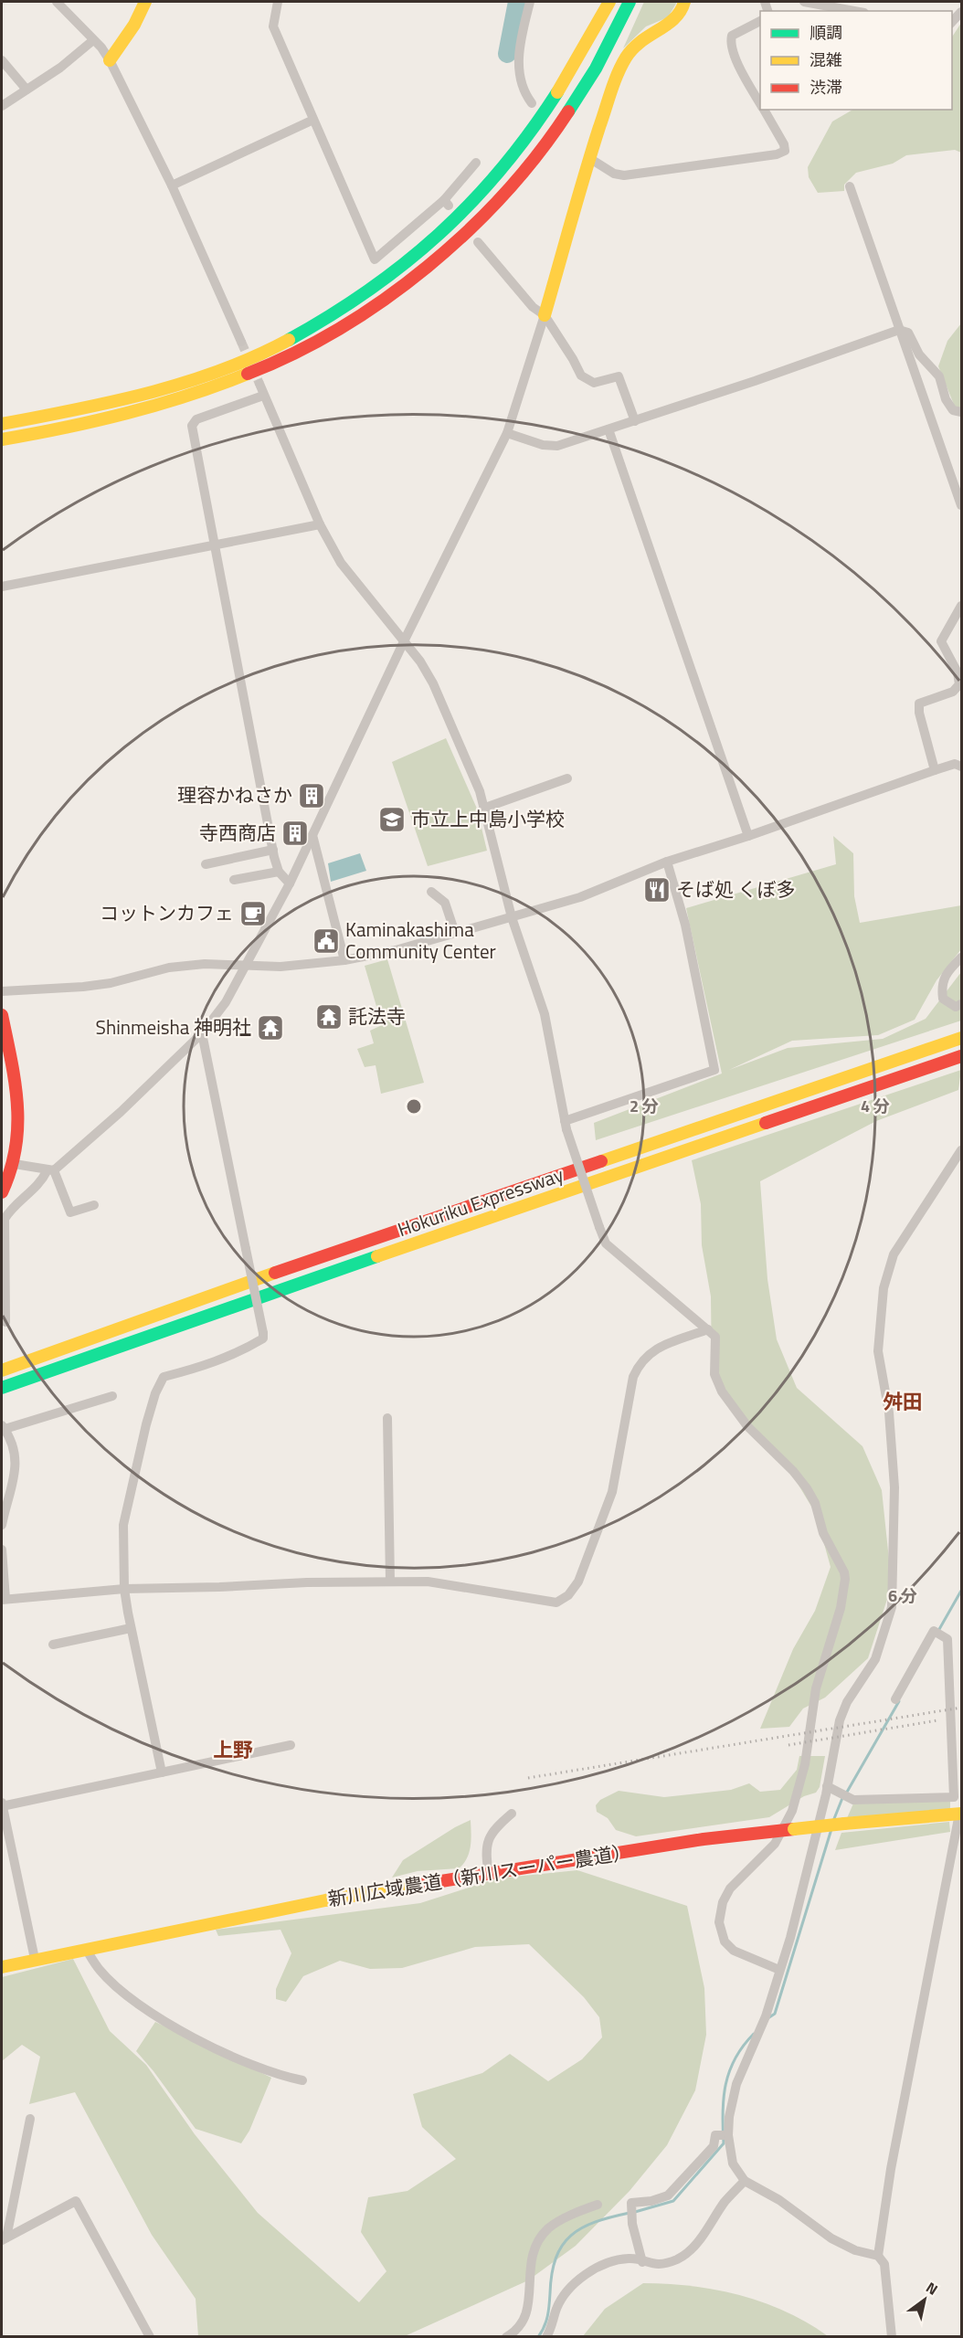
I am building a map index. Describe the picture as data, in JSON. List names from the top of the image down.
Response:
{
  "streets": {
    "main road": ["Hokuriku Expressway", "新川広域農道（新川スーパー農道）"]
  },
  "districts": ["舛田", "上野"],
  "places": {
    "building": ["理容かねさか", "寺西商店"],
    "school or university": ["市立上中島小学校"],
    "restaurant": ["そば処 くぼ多"],
    "cafe": ["コットンカフェ"],
    "public building": ["Kaminakashima Community Center"],
    "temple": ["託法寺", "Shinmeisha 神明社"]
  },
  "legend": ["順調", "混雑", "渋滞"],
  "north": "top right",
  "rings": ["2 分", "4 分", "6 分"]
}
